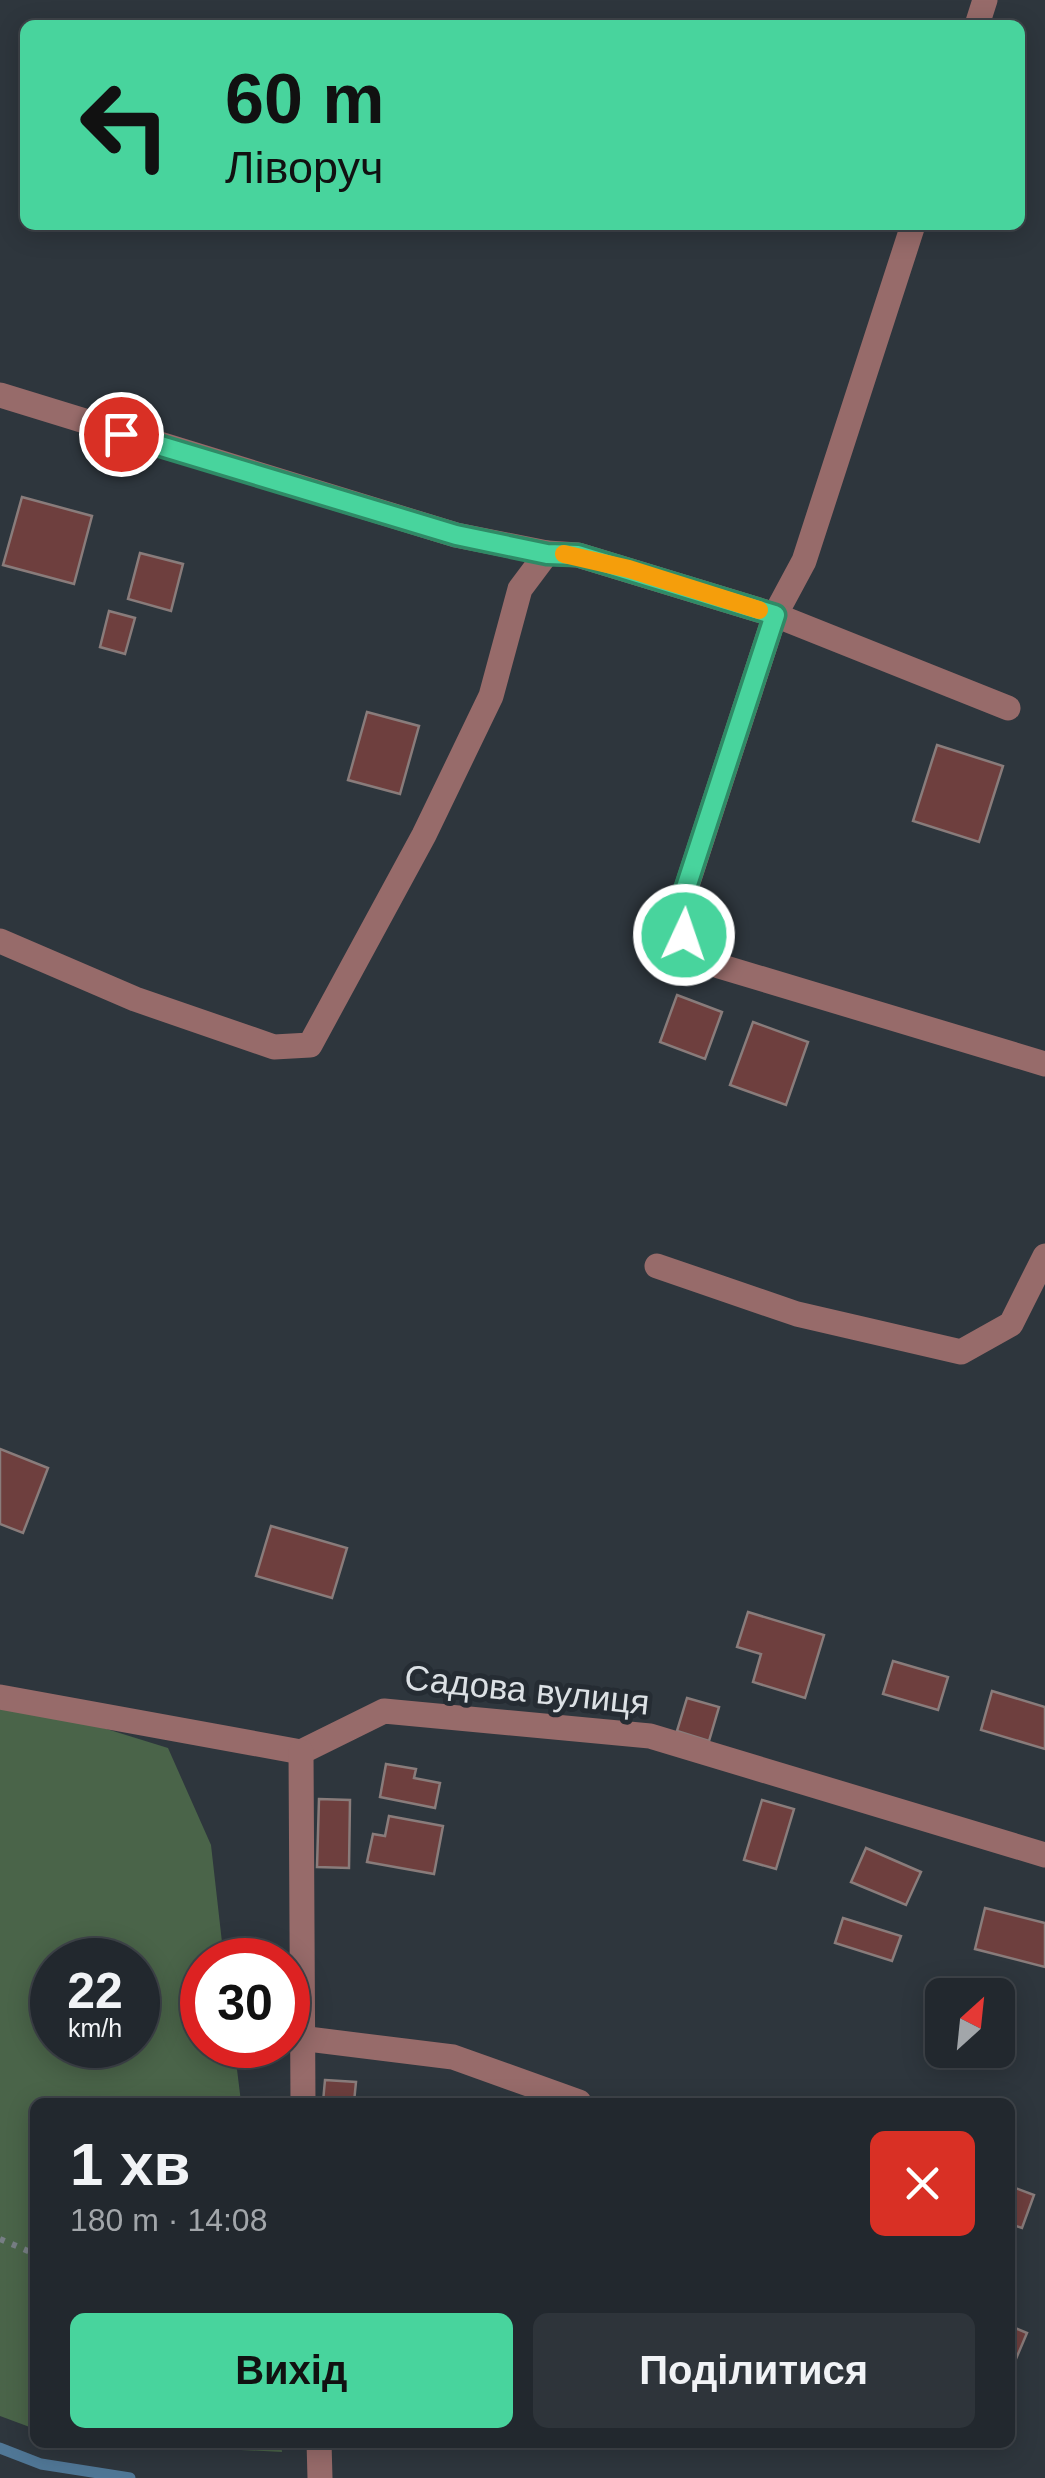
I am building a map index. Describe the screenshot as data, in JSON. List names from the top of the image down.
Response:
{
  "streets": {
    "street": ["Садова вулиця"]
  },
  "north": "top right",
  "page": {
    "turn": ["60 m", "Ліворуч"],
    "speed": "22 km/h",
    "limit": "30",
    "heading": ["1 хв", "180 m · 14:08"],
    "buttons": ["Вихід", "Поділитися"]
  }
}
